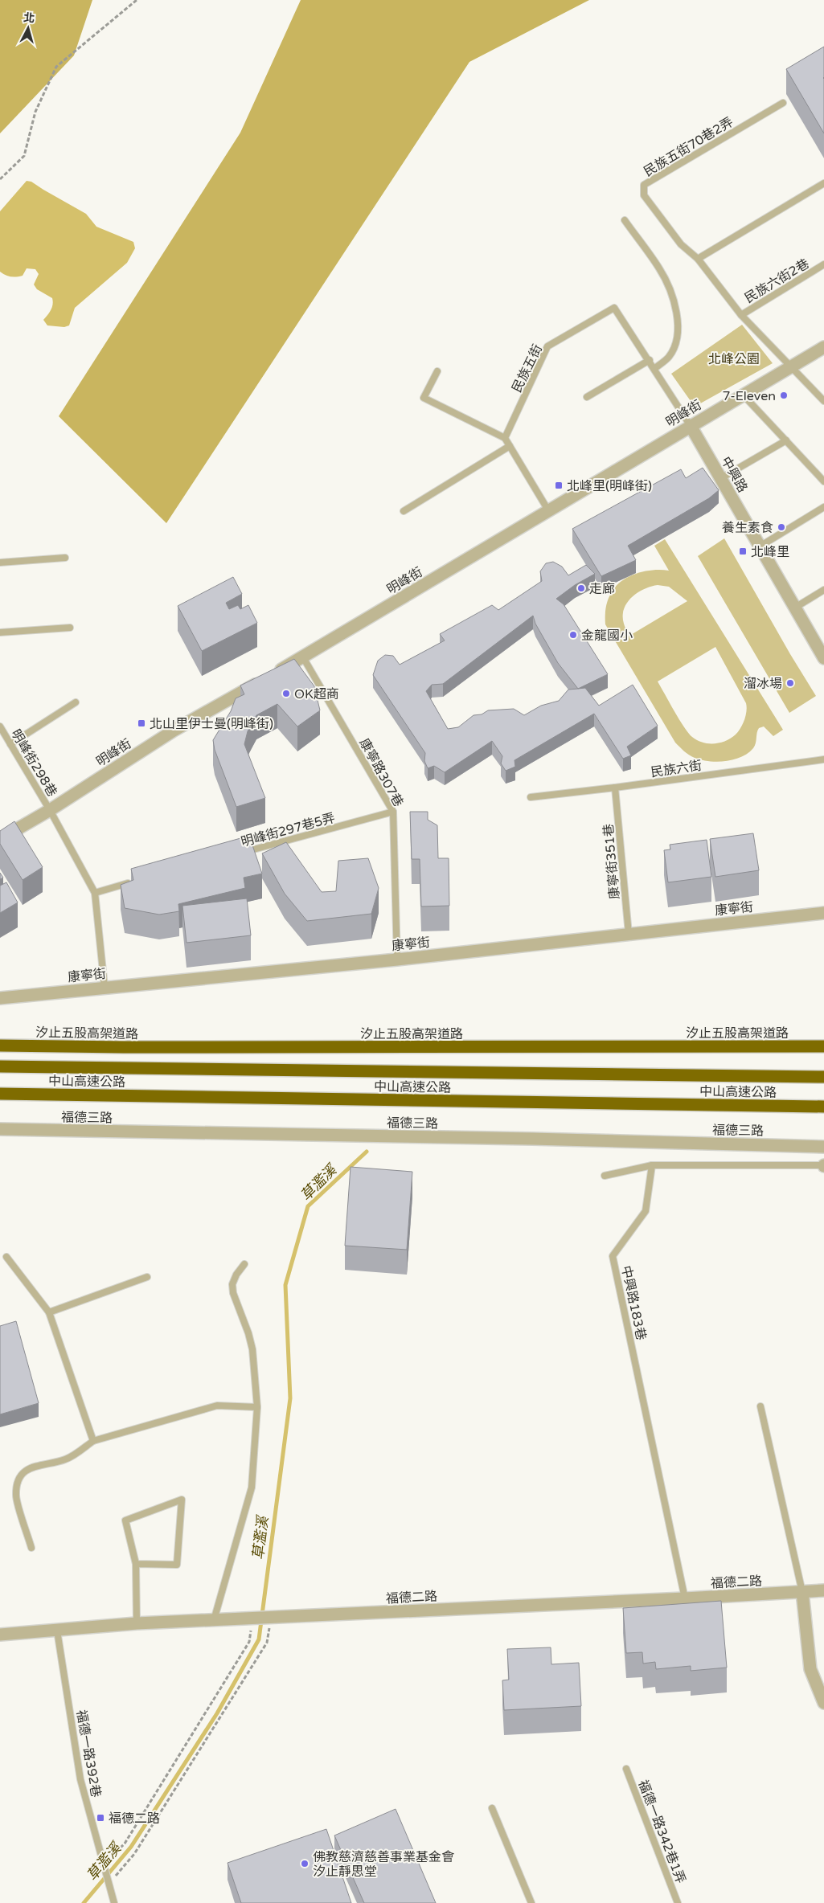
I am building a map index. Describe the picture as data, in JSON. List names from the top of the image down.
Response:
{
  "streets": {
    "highway": ["汐止五股高架道路", "中山高速公路"],
    "street": [
      "明峰街",
      "中興路",
      "康寧街",
      "福德三路",
      "福德二路"
    ],
    "lane": [
      "民族五街70巷2弄",
      "民族六街2巷",
      "民族五街",
      "明峰街298巷",
      "民族六街",
      "康寧路307巷",
      "明峰街297巷5弄",
      "康寧街351巷",
      "中興路183巷",
      "福德一路392巷",
      "福德一路342巷1弄"
    ]
  },
  "crossings": [
    ["民族五街", "中興路"],
    ["明峰街", "中興路"],
    ["明峰街", "明峰街298巷"],
    ["明峰街", "康寧路307巷"],
    ["民族六街", "康寧街351巷"],
    ["康寧路307巷", "明峰街297巷5弄"],
    ["康寧路307巷", "康寧街"],
    ["康寧街351巷", "康寧街"],
    ["中興路183巷", "福德二路"],
    ["福德二路", "福德一路392巷"]
  ],
  "water": ["草濫溪"],
  "parks": ["北峰公園"],
  "places": {
    "other": [
      "7-Eleven",
      "養生素食",
      "走廊",
      "金龍國小",
      "溜冰場",
      "OK超商",
      "佛教慈濟慈善事業基金會 汐止靜思堂"
    ],
    "transit": [
      "北峰里(明峰街)",
      "北峰里",
      "北山里伊士曼(明峰街)",
      "福德二路"
    ]
  },
  "north": "top"
}
